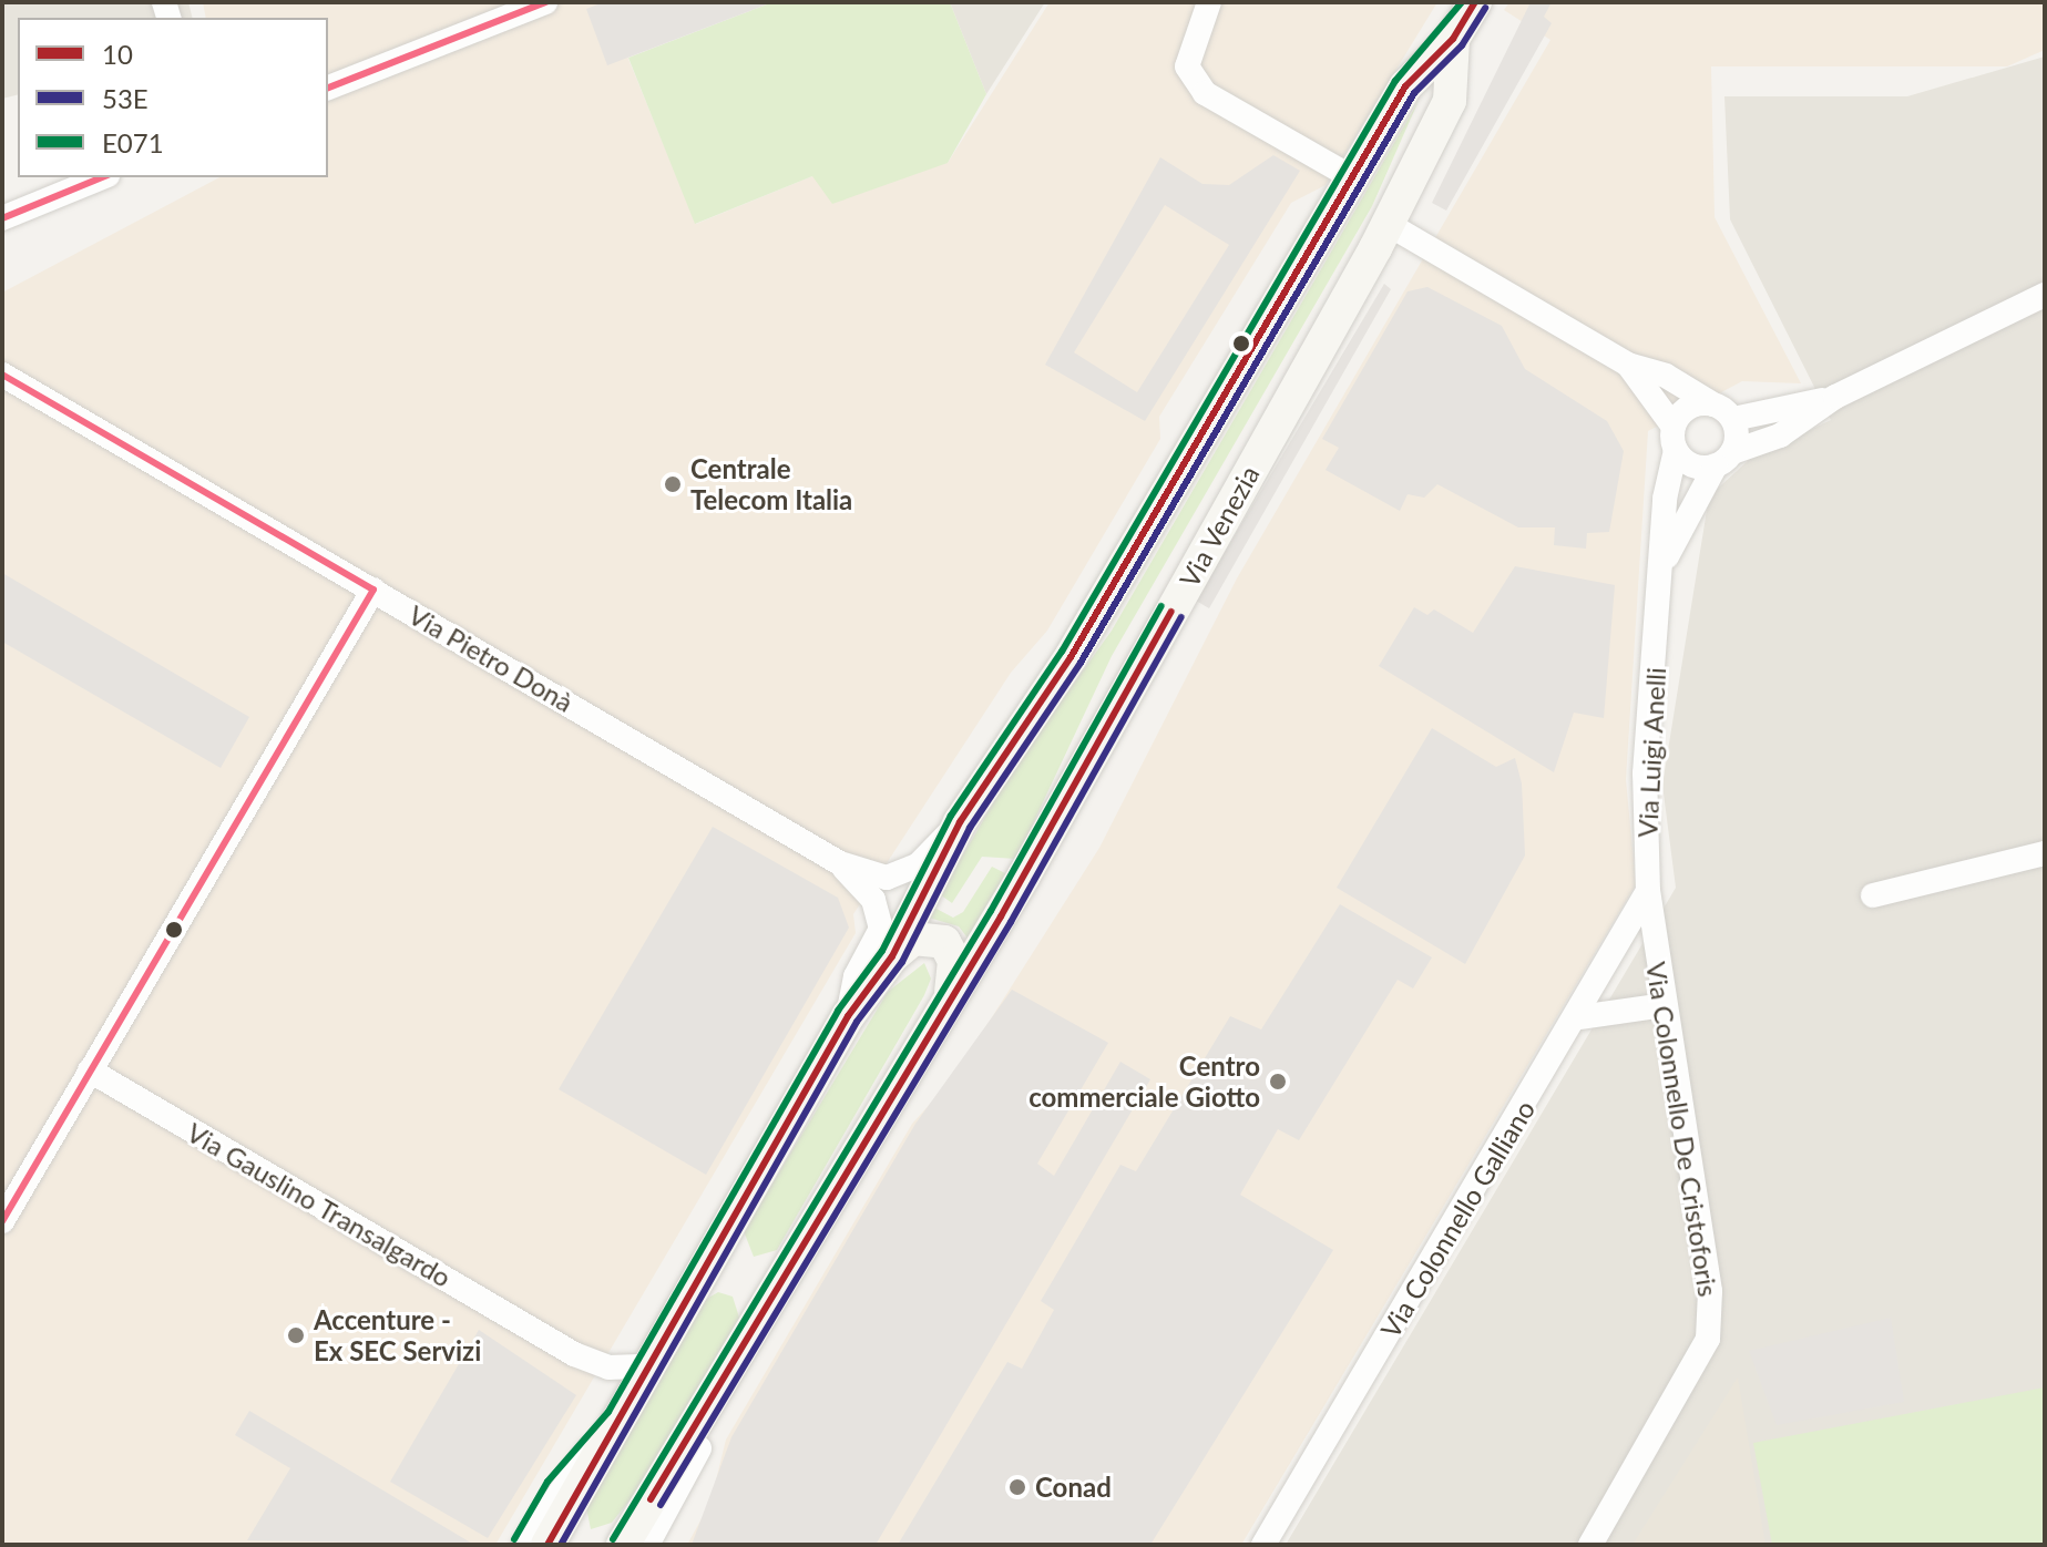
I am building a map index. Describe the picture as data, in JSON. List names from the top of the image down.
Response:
{
  "streets": {
    "main road": ["Via Venezia"],
    "street": [
      "Via Pietro Donà",
      "Via Luigi Anelli",
      "Via Colonnello De Cristoforis",
      "Via Gauslino Transalgardo",
      "Via Colonnello Galliano"
    ]
  },
  "crossings": [
    ["Via Venezia", "Via Pietro Donà"],
    ["Via Venezia", "Via Gauslino Transalgardo"],
    ["Via Luigi Anelli", "Via Colonnello De Cristoforis"],
    ["Via Luigi Anelli", "Via Colonnello Galliano"]
  ],
  "places": [
    "Centrale Telecom Italia",
    "Centro commerciale Giotto",
    "Accenture - Ex SEC Servizi",
    "Conad"
  ],
  "lines": ["transit line 10", "transit line E071", "transit line 53E"],
  "legend": ["10", "53E", "E071"]
}
